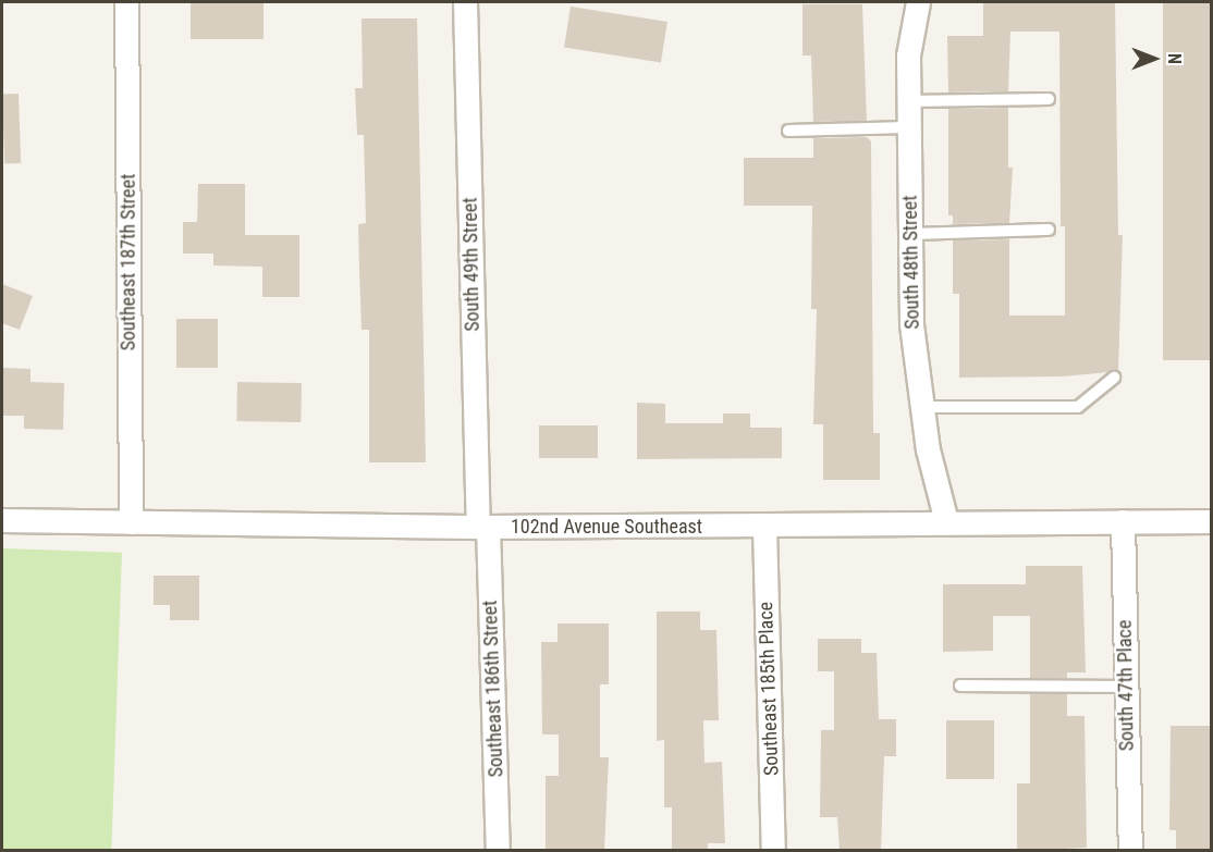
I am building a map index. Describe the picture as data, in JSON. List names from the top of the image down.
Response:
{
  "streets": {
    "street": [
      "Southeast 187th Street",
      "South 48th Street",
      "South 49th Street",
      "102nd Avenue Southeast",
      "South 47th Place",
      "Southeast 186th Street",
      "Southeast 185th Place"
    ]
  },
  "crossings": [
    ["Southeast 187th Street", "102nd Avenue Southeast"],
    ["South 48th Street", "102nd Avenue Southeast"],
    ["South 49th Street", "102nd Avenue Southeast"],
    ["South 49th Street", "Southeast 186th Street"],
    ["102nd Avenue Southeast", "South 47th Place"],
    ["102nd Avenue Southeast", "Southeast 186th Street"],
    ["102nd Avenue Southeast", "Southeast 185th Place"]
  ],
  "north": "right"
}
